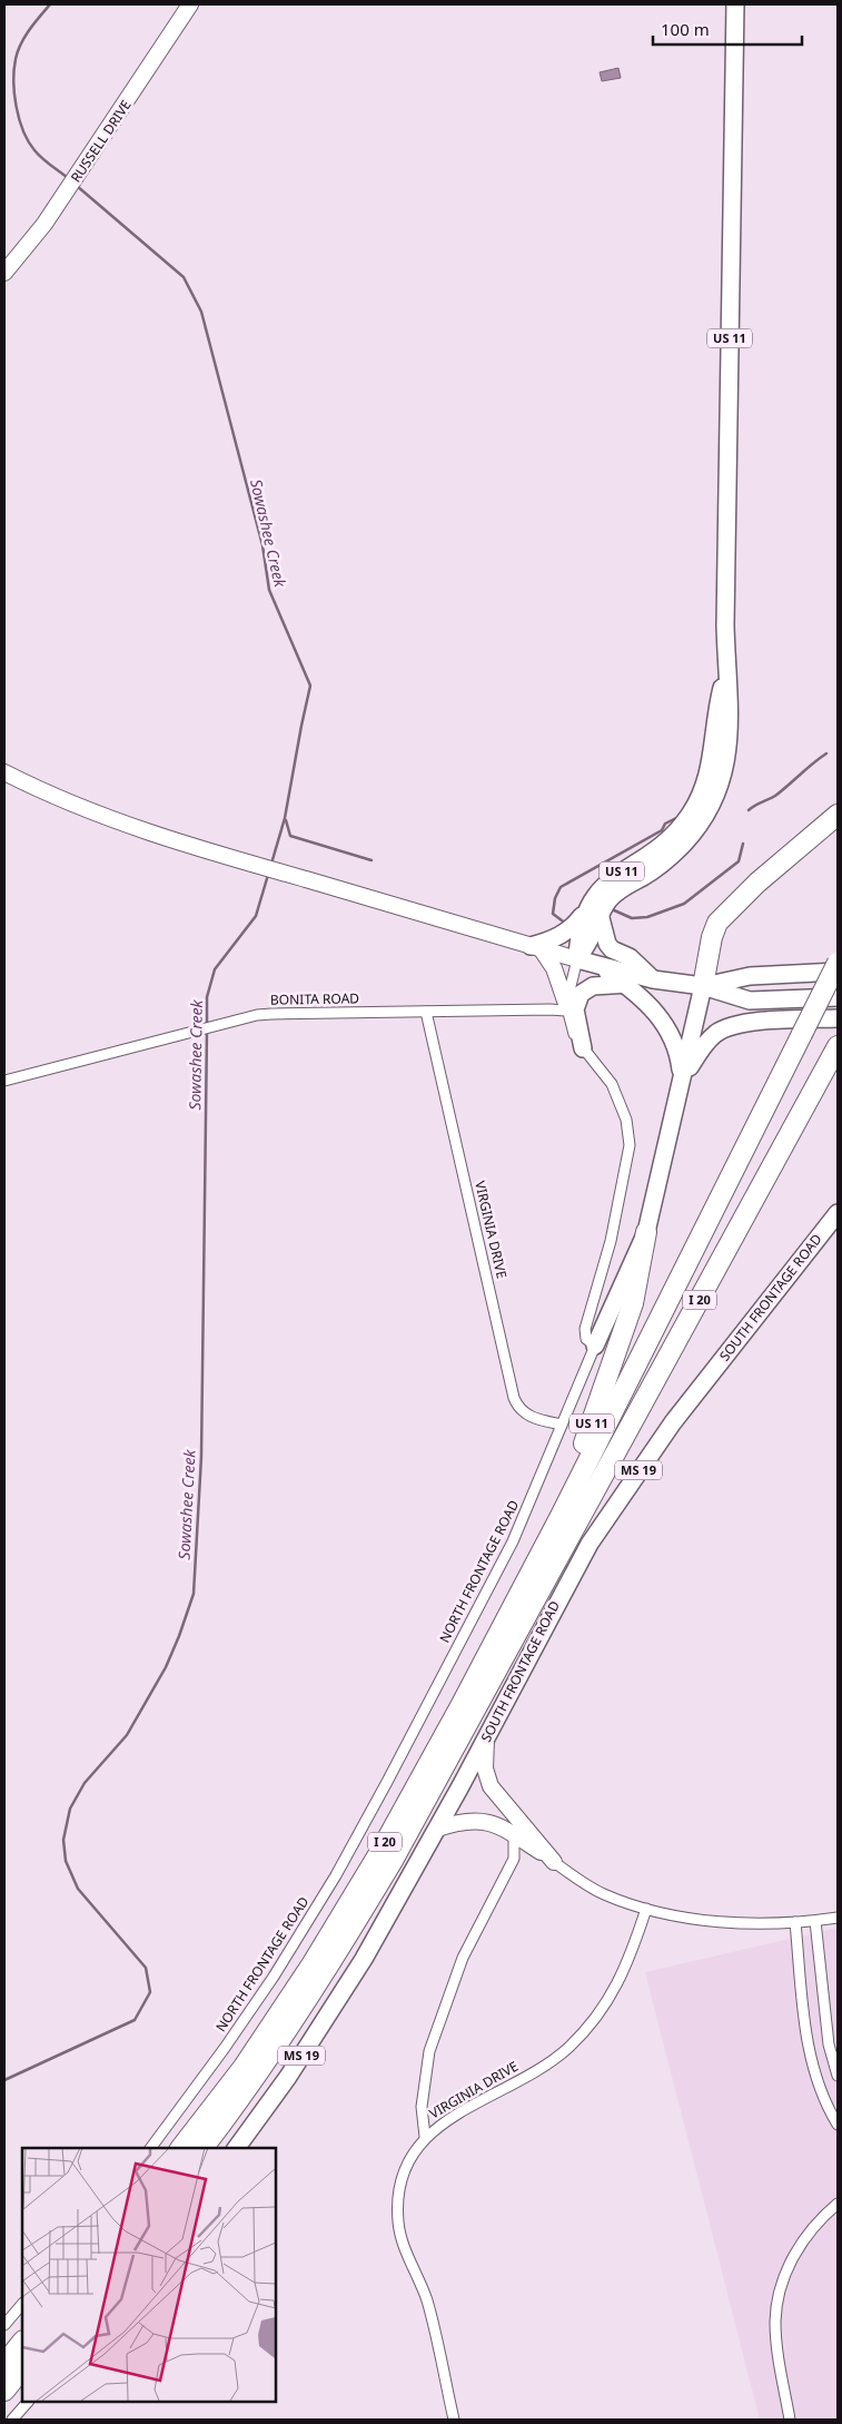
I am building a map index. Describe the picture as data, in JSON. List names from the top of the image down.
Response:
{
  "streets": {
    "highway": ["US 11", "I 20"],
    "main road": ["RUSSELL DRIVE", "SOUTH FRONTAGE ROAD", "MS 19"],
    "street": ["BONITA ROAD", "VIRGINIA DRIVE", "NORTH FRONTAGE ROAD"]
  },
  "crossings": [
    ["US 11", "I 20"],
    ["BONITA ROAD", "VIRGINIA DRIVE"],
    ["VIRGINIA DRIVE", "NORTH FRONTAGE ROAD"]
  ],
  "water": ["Sowashee Creek"],
  "scale_bar": "100 m"
}
